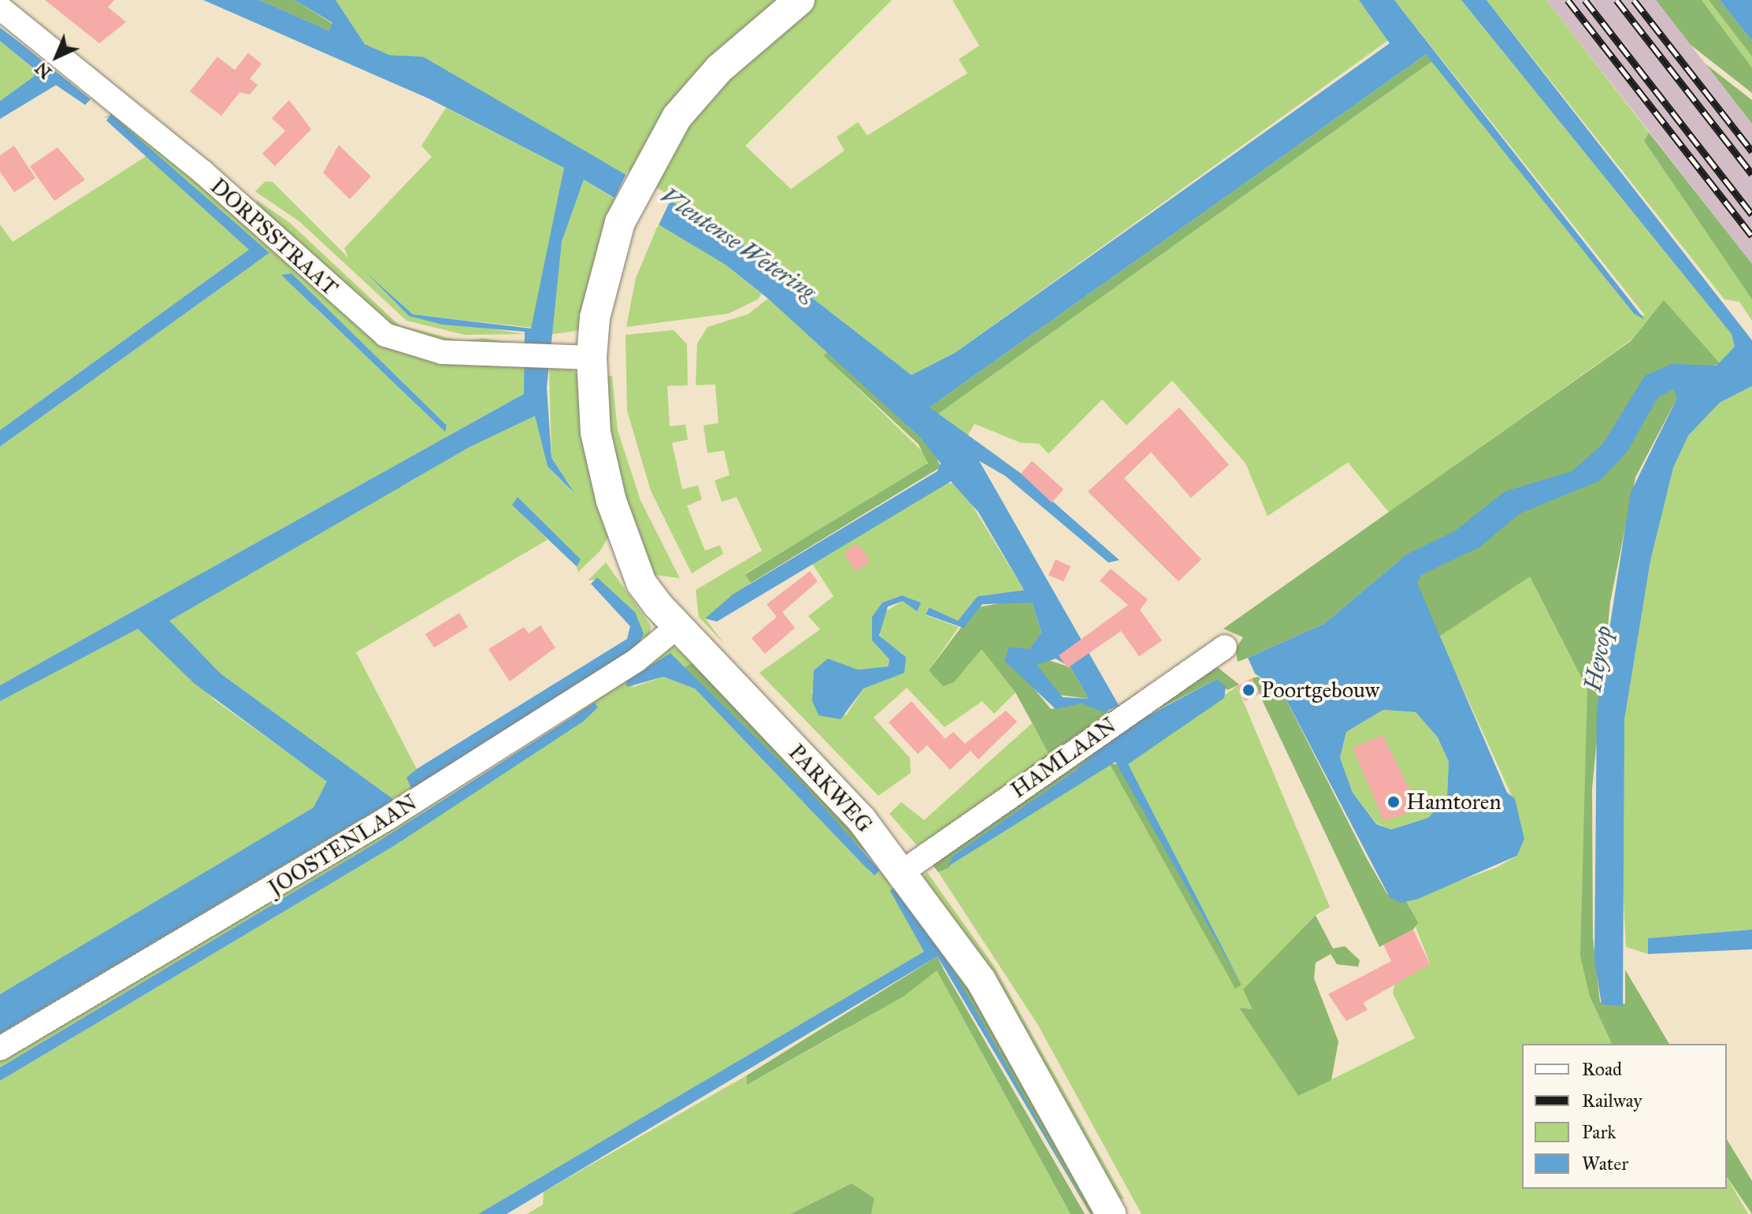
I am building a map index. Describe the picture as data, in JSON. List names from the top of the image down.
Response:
{
  "streets": {
    "street": [
      "DORPSSTRAAT",
      "HAMLAAN",
      "PARKWEG",
      "JOOSTENLAAN"
    ]
  },
  "crossings": [
    ["DORPSSTRAAT", "PARKWEG"],
    ["HAMLAAN", "PARKWEG"],
    ["PARKWEG", "JOOSTENLAAN"]
  ],
  "water": ["Vleutense Wetering", "Heycop"],
  "places": ["Poortgebouw", "Hamtoren"],
  "legend": [
    "Road",
    "Railway",
    "Park",
    "Water"
  ],
  "north": "bottom left"
}
